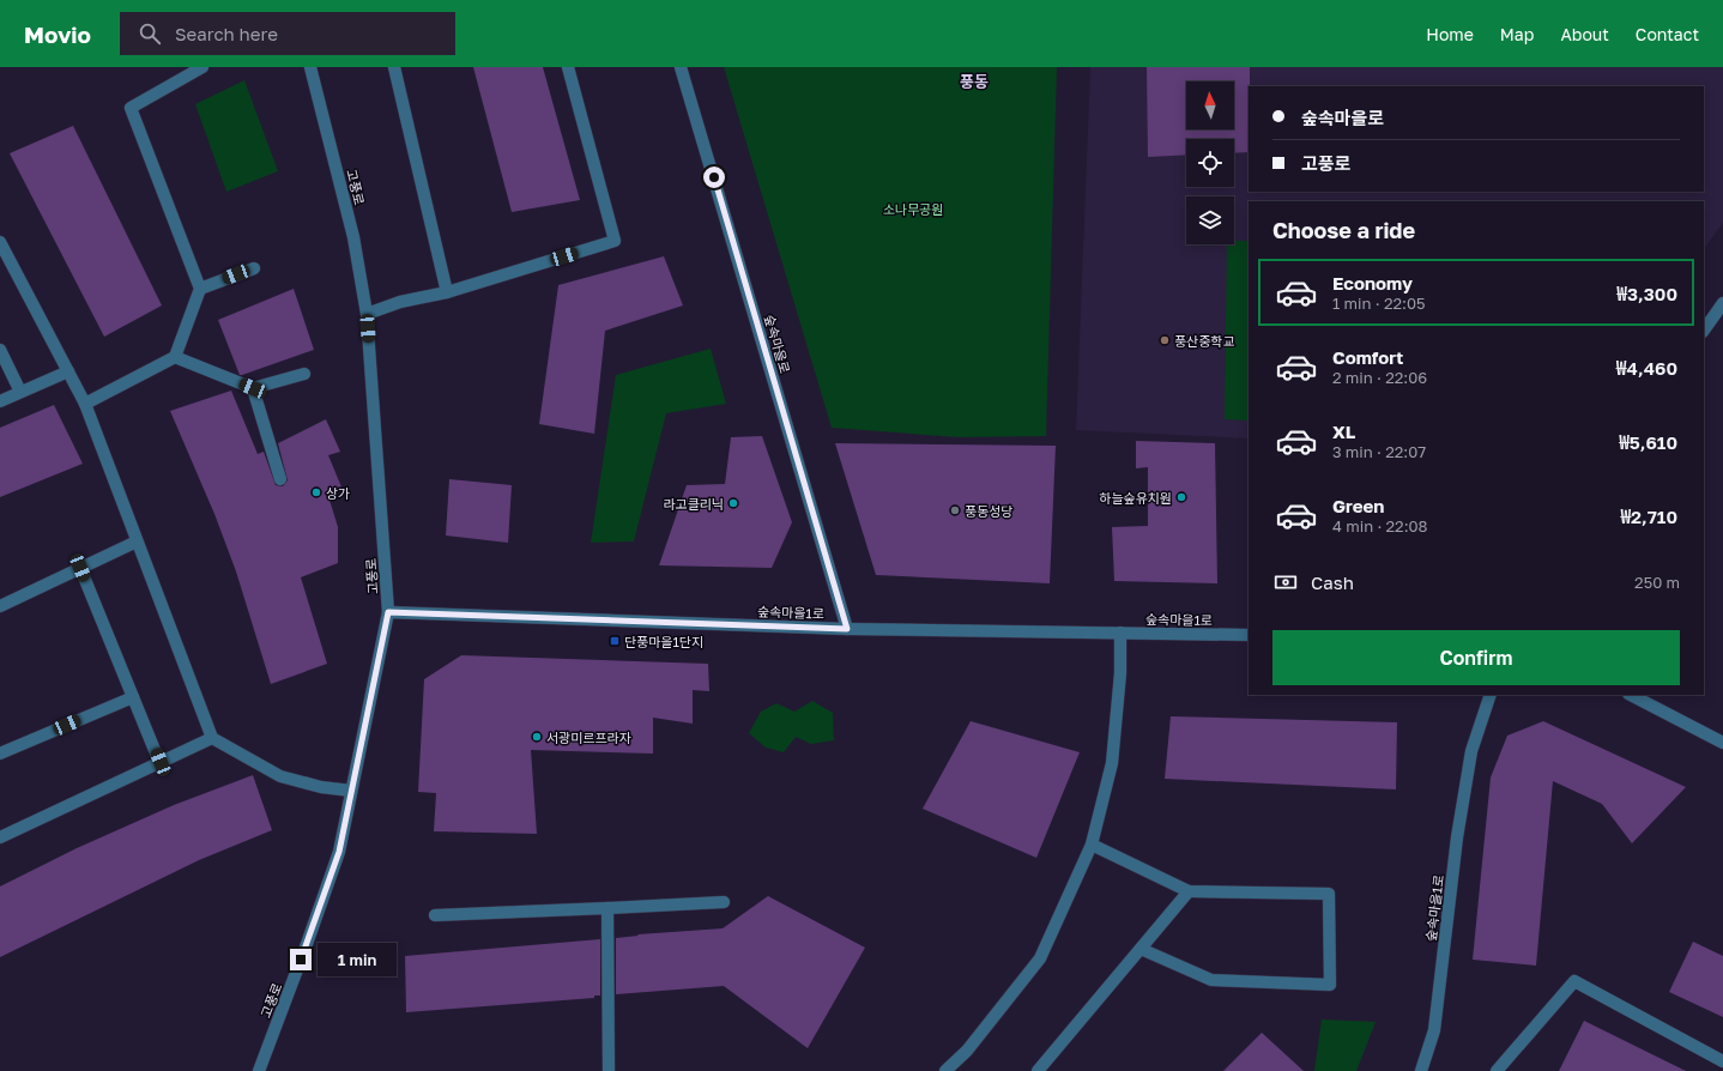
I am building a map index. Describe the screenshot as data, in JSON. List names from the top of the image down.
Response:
{
  "streets": {
    "street": ["고풍로", "숲속마을로", "숲속마을1로"]
  },
  "crossings": [
    ["고풍로", "숲속마을1로"],
    ["숲속마을로", "숲속마을1로"]
  ],
  "districts": ["풍동"],
  "parks": ["소나무공원"],
  "places": {
    "other": [
      "풍산중학교",
      "상가",
      "하늘숲유치원",
      "라고클리닉",
      "풍동성당",
      "서광미르프라자"
    ],
    "transit": ["단풍마을1단지"]
  },
  "north": "top",
  "page": {
    "header": "Movio",
    "search": "Search here",
    "nav": [
      "Home",
      "Map",
      "About",
      "Contact"
    ],
    "banner": ["숲속마을로", "고풍로"],
    "heading": "Choose a ride",
    "list": [
      {
        "name": "Economy",
        "note": "1 min · 22:05",
        "value": "₩3,300"
      },
      {
        "name": "Comfort",
        "note": "2 min · 22:06",
        "value": "₩4,460"
      },
      {
        "name": "XL",
        "note": "3 min · 22:07",
        "value": "₩5,610"
      },
      {
        "name": "Green",
        "note": "4 min · 22:08",
        "value": "₩2,710"
      }
    ],
    "pay": ["Cash", "250 m"],
    "buttons": "Confirm",
    "bubble": "1 min"
  }
}
